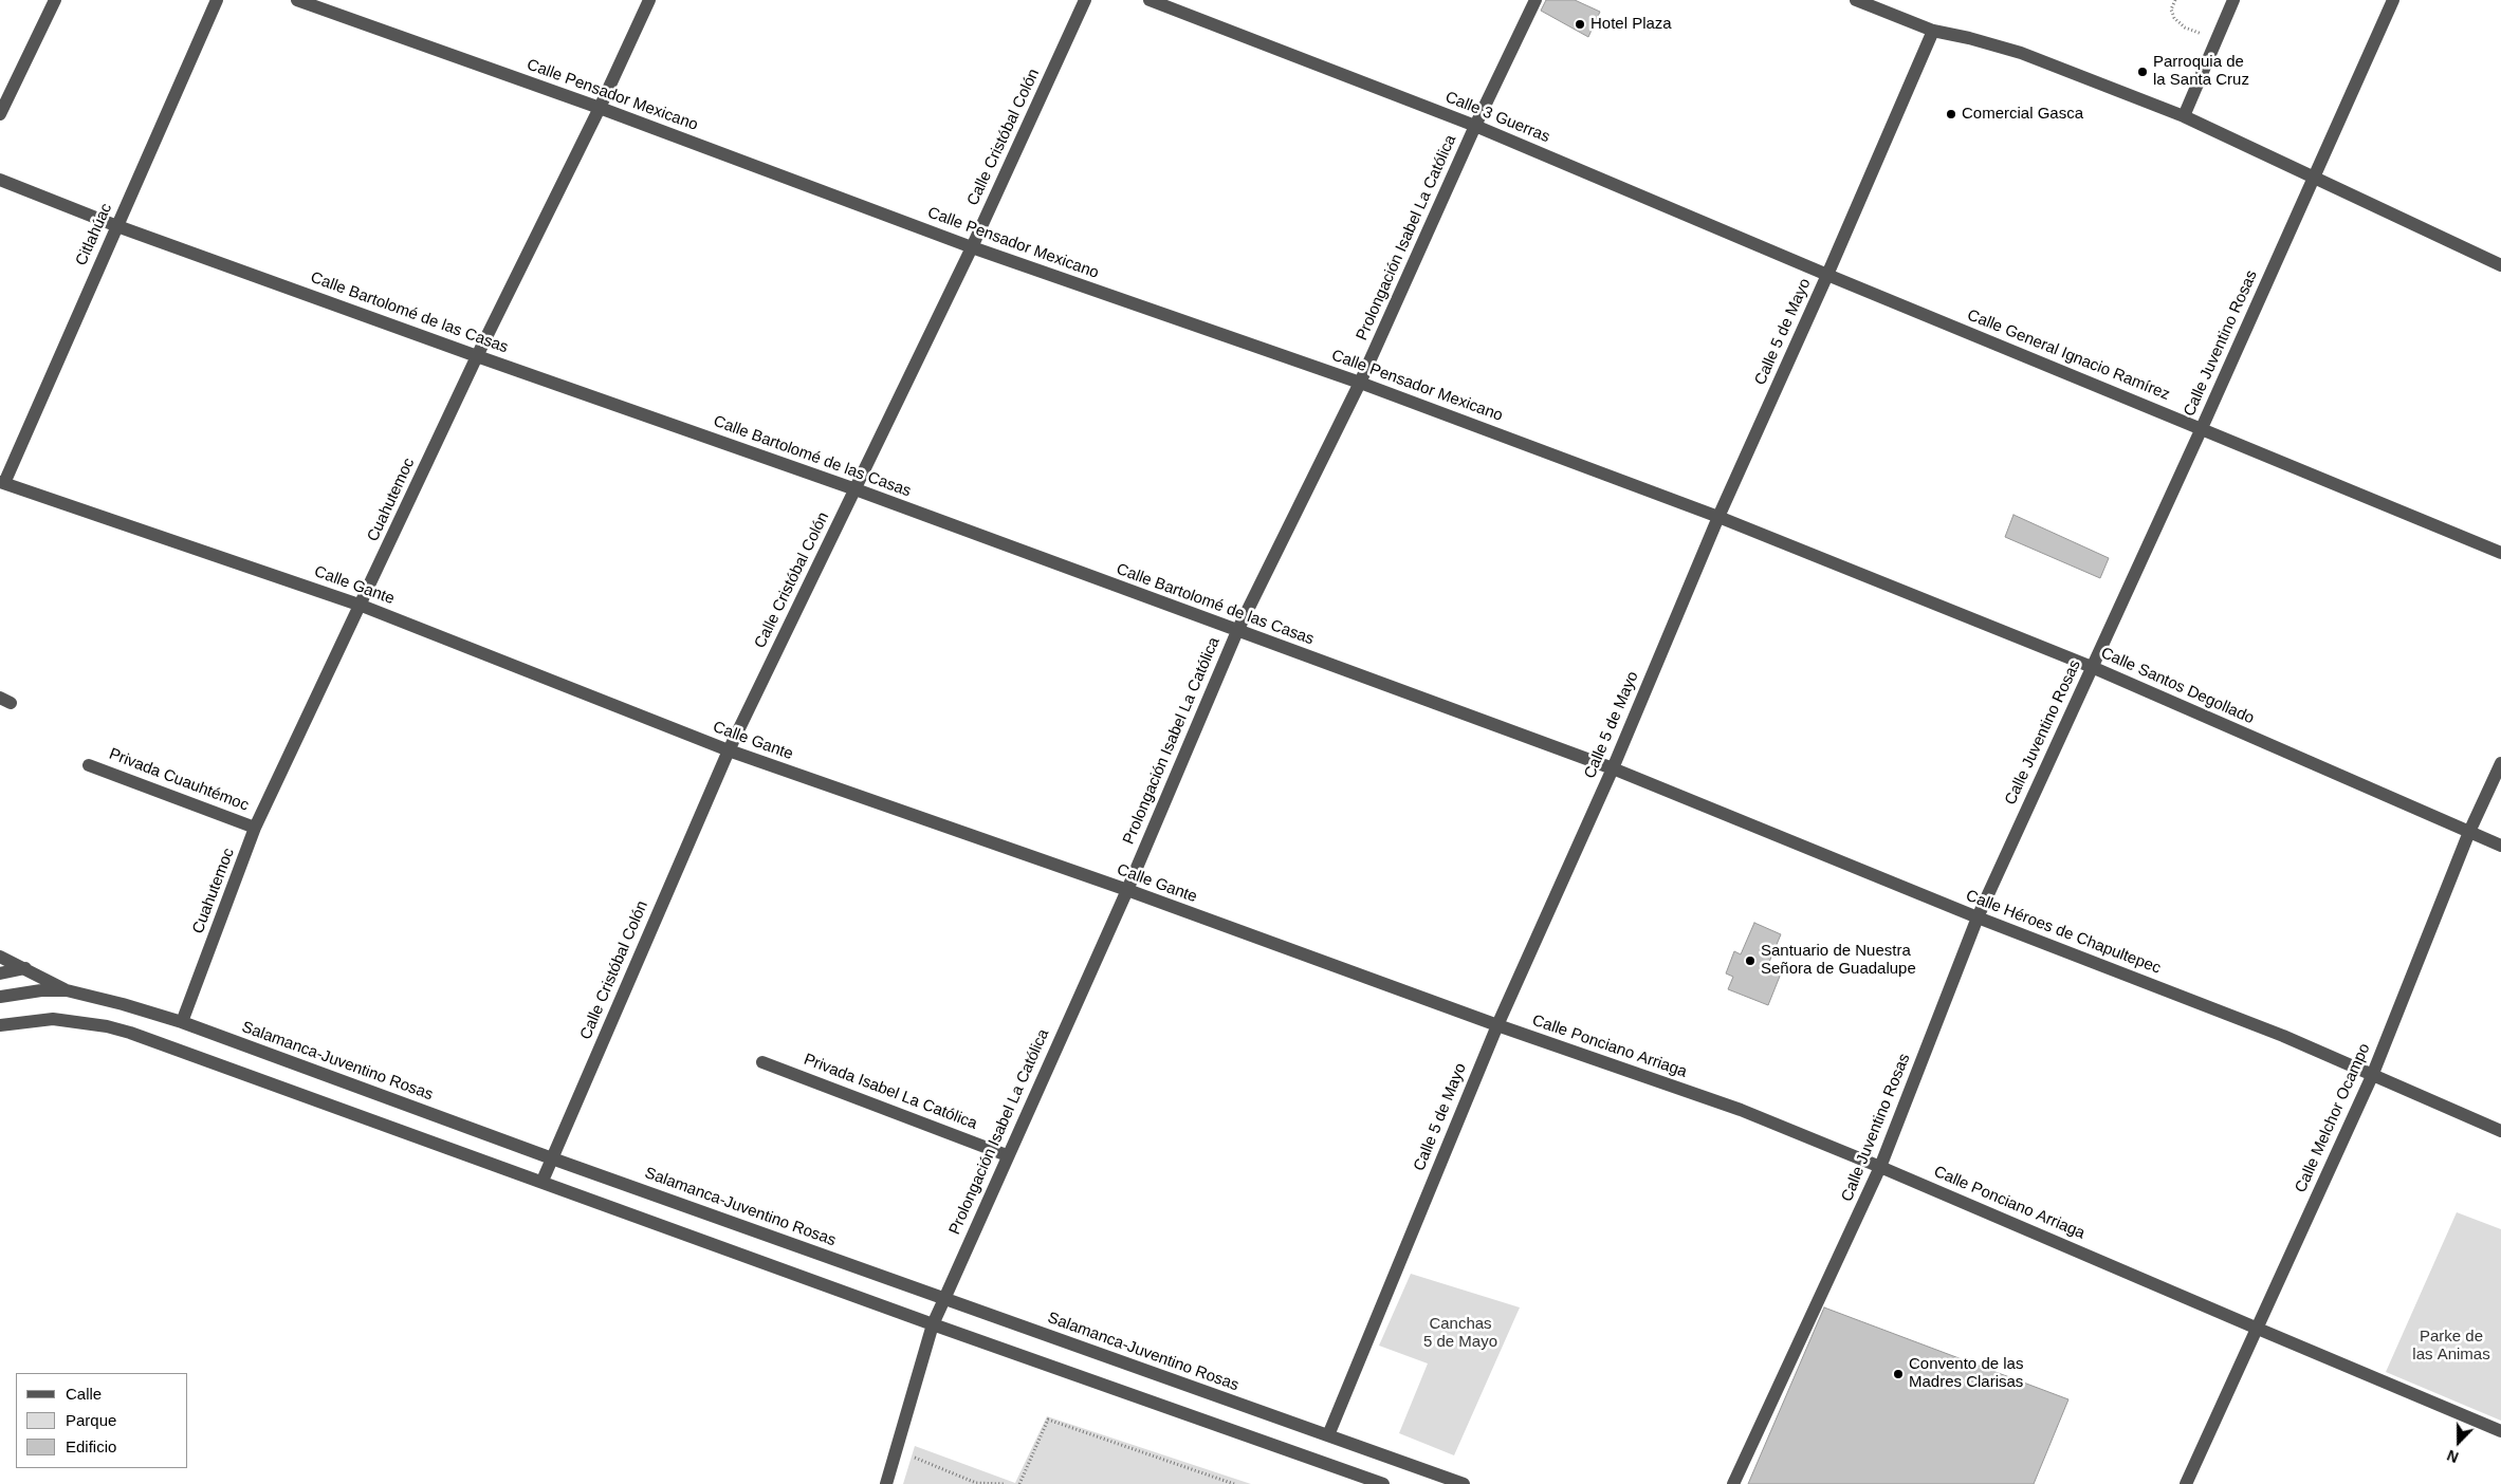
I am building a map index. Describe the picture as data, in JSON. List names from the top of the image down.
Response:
{
  "streets": {
    "street": [
      "Calle Pensador Mexicano",
      "Calle 3 Guerras",
      "Calle Cristóbal Colón",
      "Citlahúac",
      "Prolongación Isabel La Católica",
      "Calle Bartolomé de las Casas",
      "Calle 5 de Mayo",
      "Calle Juventino Rosas",
      "Calle General Ignacio Ramírez",
      "Cuahutemoc",
      "Calle Gante",
      "Calle Santos Degollado",
      "Privada Cuauhtémoc",
      "Calle Héroes de Chapultepec",
      "Calle Ponciano Arriaga",
      "Salamanca-Juventino Rosas",
      "Privada Isabel La Católica",
      "Calle Melchor Ocampo"
    ]
  },
  "crossings": [
    ["Calle Pensador Mexicano", "Calle Cristóbal Colón"],
    ["Calle Pensador Mexicano", "Prolongación Isabel La Católica"],
    ["Calle Pensador Mexicano", "Calle 5 de Mayo"],
    ["Calle Pensador Mexicano", "Cuahutemoc"],
    ["Calle Pensador Mexicano", "Calle Santos Degollado"],
    ["Calle 3 Guerras", "Prolongación Isabel La Católica"],
    ["Calle 3 Guerras", "Calle 5 de Mayo"],
    ["Calle 3 Guerras", "Calle General Ignacio Ramírez"],
    ["Calle Cristóbal Colón", "Calle Bartolomé de las Casas"],
    ["Calle Cristóbal Colón", "Calle Gante"],
    ["Calle Cristóbal Colón", "Salamanca-Juventino Rosas"],
    ["Citlahúac", "Calle Bartolomé de las Casas"],
    ["Citlahúac", "Calle Gante"],
    ["Prolongación Isabel La Católica", "Calle Bartolomé de las Casas"],
    ["Prolongación Isabel La Católica", "Calle Gante"],
    ["Prolongación Isabel La Católica", "Salamanca-Juventino Rosas"],
    ["Prolongación Isabel La Católica", "Privada Isabel La Católica"],
    ["Calle Bartolomé de las Casas", "Calle 5 de Mayo"],
    ["Calle Bartolomé de las Casas", "Cuahutemoc"],
    ["Calle Bartolomé de las Casas", "Calle Héroes de Chapultepec"],
    ["Calle 5 de Mayo", "Calle General Ignacio Ramírez"],
    ["Calle 5 de Mayo", "Calle Gante"],
    ["Calle 5 de Mayo", "Calle Santos Degollado"],
    ["Calle 5 de Mayo", "Calle Héroes de Chapultepec"],
    ["Calle 5 de Mayo", "Calle Ponciano Arriaga"],
    ["Calle 5 de Mayo", "Salamanca-Juventino Rosas"],
    ["Calle Juventino Rosas", "Calle General Ignacio Ramírez"],
    ["Calle Juventino Rosas", "Calle Santos Degollado"],
    ["Calle Juventino Rosas", "Calle Héroes de Chapultepec"],
    ["Calle Juventino Rosas", "Calle Ponciano Arriaga"],
    ["Cuahutemoc", "Calle Gante"],
    ["Cuahutemoc", "Privada Cuauhtémoc"],
    ["Cuahutemoc", "Salamanca-Juventino Rosas"],
    ["Calle Gante", "Calle Ponciano Arriaga"],
    ["Calle Santos Degollado", "Calle Melchor Ocampo"],
    ["Calle Héroes de Chapultepec", "Calle Melchor Ocampo"],
    ["Calle Ponciano Arriaga", "Calle Melchor Ocampo"]
  ],
  "parks": ["Canchas 5 de Mayo", "Parke de las Animas"],
  "places": [
    "Hotel Plaza",
    "Parroquia de la Santa Cruz",
    "Comercial Gasca",
    "Santuario de Nuestra Señora de Guadalupe",
    "Convento de las Madres Clarisas"
  ],
  "legend": ["Calle", "Parque", "Edificio"],
  "north": "bottom"
}
